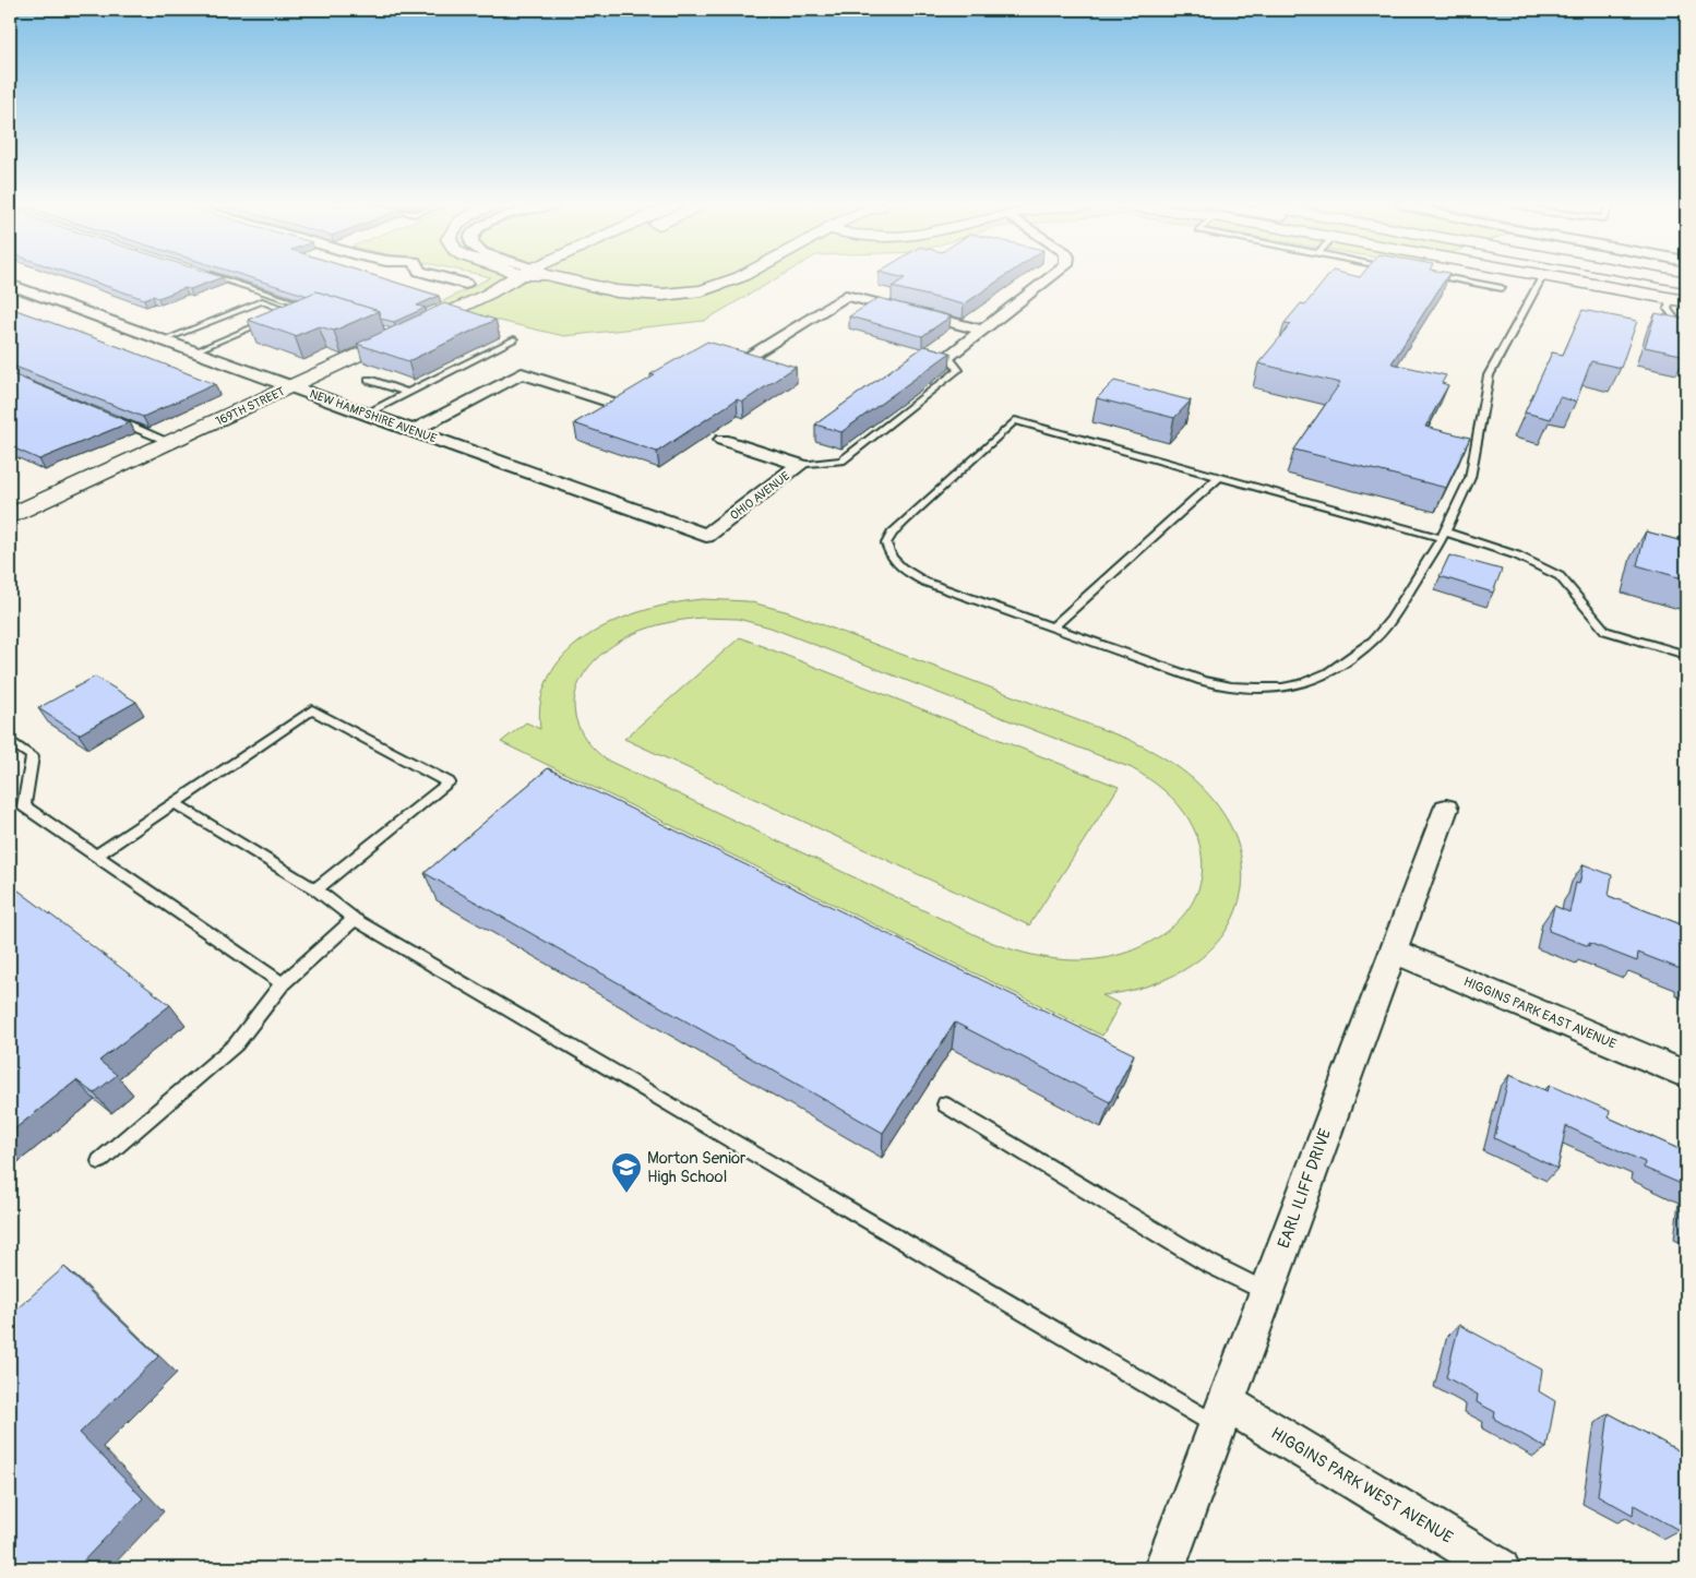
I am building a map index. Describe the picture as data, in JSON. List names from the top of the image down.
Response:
{
  "streets": {
    "main road": ["169TH STREET"],
    "street": [
      "NEW HAMPSHIRE AVENUE",
      "OHIO AVENUE",
      "HIGGINS PARK EAST AVENUE",
      "EARL ILIFF DRIVE",
      "HIGGINS PARK WEST AVENUE"
    ]
  },
  "crossings": [
    ["169TH STREET", "NEW HAMPSHIRE AVENUE"],
    ["NEW HAMPSHIRE AVENUE", "OHIO AVENUE"],
    ["HIGGINS PARK EAST AVENUE", "EARL ILIFF DRIVE"],
    ["EARL ILIFF DRIVE", "HIGGINS PARK WEST AVENUE"]
  ],
  "places": {
    "school or university": ["Morton Senior High School"]
  }
}
